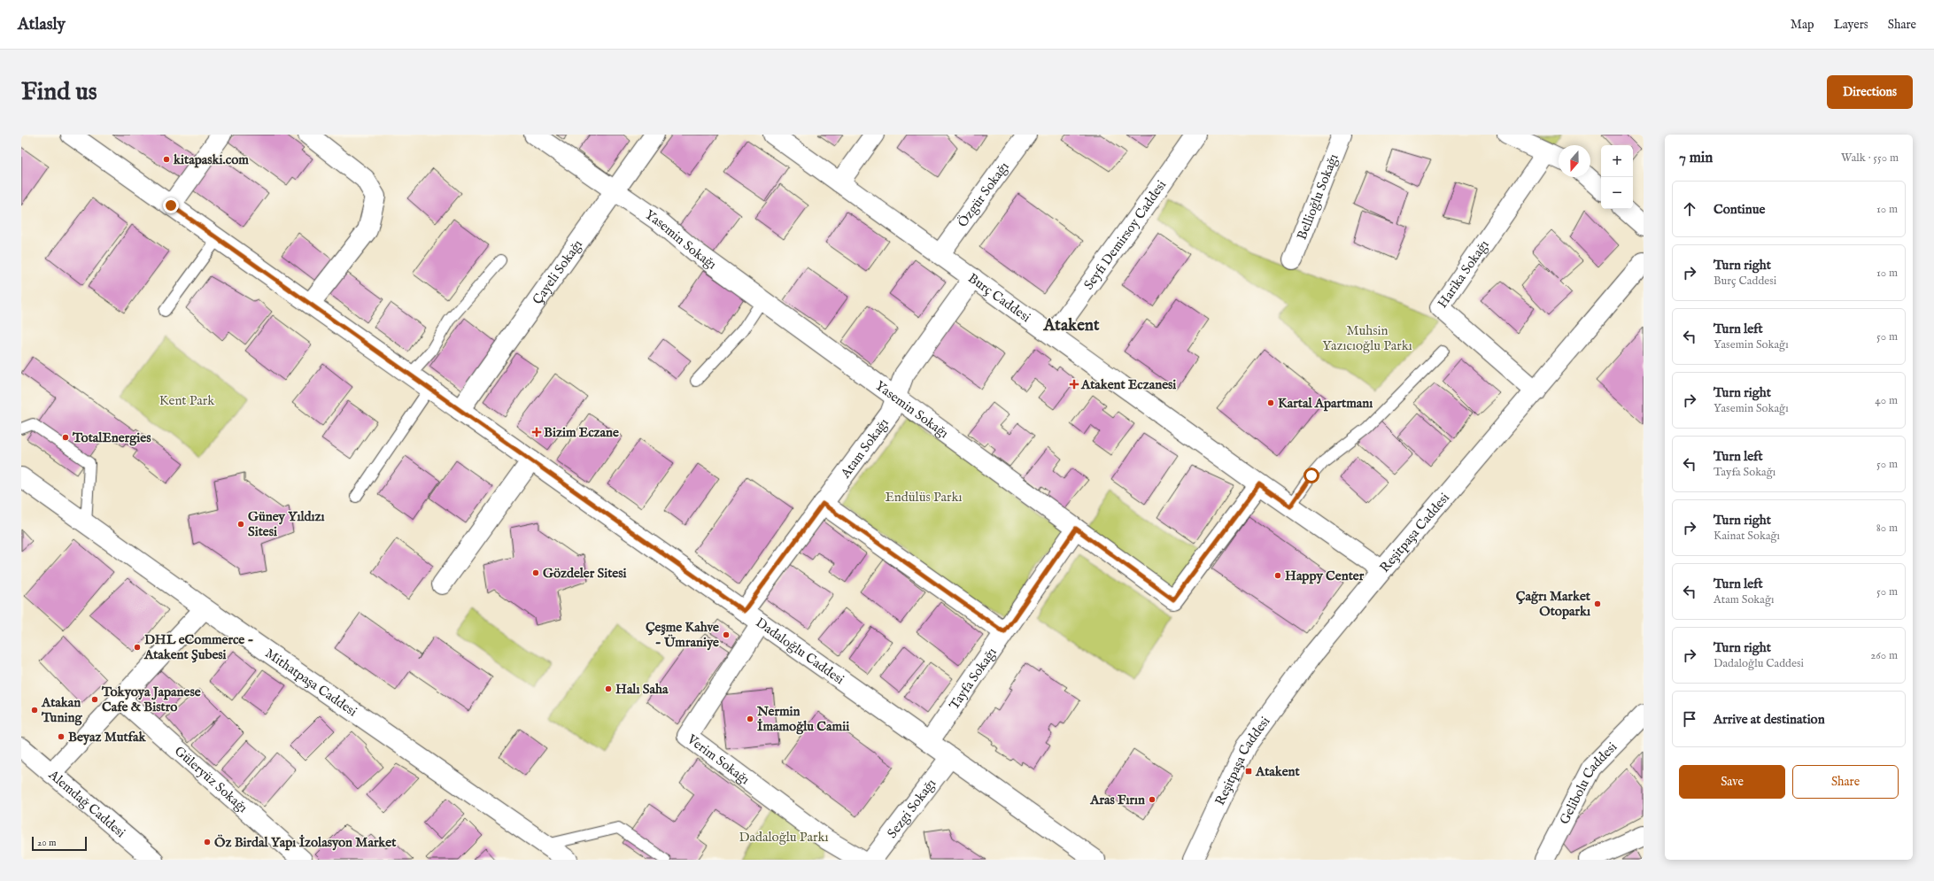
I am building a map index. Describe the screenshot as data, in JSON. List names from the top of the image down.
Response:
{
  "streets": {
    "street": [
      "Özgür Sokağı",
      "Bellioğlu Sokağı",
      "Seyfi Demirsoy Caddesi",
      "Yasemin Sokağı",
      "Çayeli Sokağı",
      "Harika Sokağı",
      "Burç Caddesi",
      "Atam Sokağı",
      "Reşitpaşa Caddesi",
      "Dadaloğlu Caddesi",
      "Tayfa Sokağı",
      "Mithatpaşa Caddesi",
      "Verim Sokağı",
      "Güleryüz Sokağı",
      "Gelibolu Caddesi",
      "Alemdağ Caddesi",
      "Sezgi Sokağı"
    ]
  },
  "crossings": [
    ["Özgür Sokağı", "Burç Caddesi"],
    ["Seyfi Demirsoy Caddesi", "Burç Caddesi"],
    ["Yasemin Sokağı", "Çayeli Sokağı"],
    ["Yasemin Sokağı", "Burç Caddesi"],
    ["Yasemin Sokağı", "Atam Sokağı"],
    ["Yasemin Sokağı", "Tayfa Sokağı"],
    ["Çayeli Sokağı", "Dadaloğlu Caddesi"],
    ["Harika Sokağı", "Reşitpaşa Caddesi"],
    ["Burç Caddesi", "Atam Sokağı"],
    ["Burç Caddesi", "Reşitpaşa Caddesi"],
    ["Atam Sokağı", "Dadaloğlu Caddesi"],
    ["Dadaloğlu Caddesi", "Tayfa Sokağı"],
    ["Dadaloğlu Caddesi", "Verim Sokağı"],
    ["Dadaloğlu Caddesi", "Sezgi Sokağı"]
  ],
  "districts": ["Atakent"],
  "parks": [
    "Muhsin Yazıcıoğlu Parkı",
    "Kent Park",
    "Endülüs Parkı",
    "Dadaloğlu Parkı"
  ],
  "places": {
    "other": [
      "kitapaski.com",
      "Kartal Apartmanı",
      "TotalEnergies",
      "Güney Yıldızı Sitesi",
      "Gözdeler Sitesi",
      "Happy Center",
      "Çağrı Market Otoparkı",
      "Çeşme Kahve - Ümraniye",
      "DHL eCommerce - Atakent Şubesi",
      "Halı Saha",
      "Tokyoya Japanese Cafe & Bistro",
      "Atakan Tuning",
      "Nermin İmamoğlu Camii",
      "Beyaz Mutfak",
      "Aras Fırın",
      "Öz Birdal Yapı İzolasyon Market"
    ],
    "health": ["Atakent Eczanesi", "Bizim Eczane"],
    "transit": ["Atakent"]
  },
  "scale_bar": "20 m",
  "north": "bottom",
  "page": {
    "header": "Atlasly",
    "nav": ["Map", "Layers", "Share"],
    "buttons": [
      "Directions",
      ["Save", "Share"]
    ],
    "title": "Find us",
    "heading": ["7 min", "Walk · 550 m"],
    "map_buttons": ["+", "−"],
    "list": [
      ["Continue", "10 m"],
      ["Turn right", "Burç Caddesi", "10 m"],
      ["Turn left", "Yasemin Sokağı", "50 m"],
      ["Turn right", "Yasemin Sokağı", "40 m"],
      ["Turn left", "Tayfa Sokağı", "50 m"],
      ["Turn right", "Kainat Sokağı", "80 m"],
      ["Turn left", "Atam Sokağı", "50 m"],
      ["Turn right", "Dadaloğlu Caddesi", "260 m"],
      "Arrive at destination"
    ],
    "scale": "20 m"
  }
}
